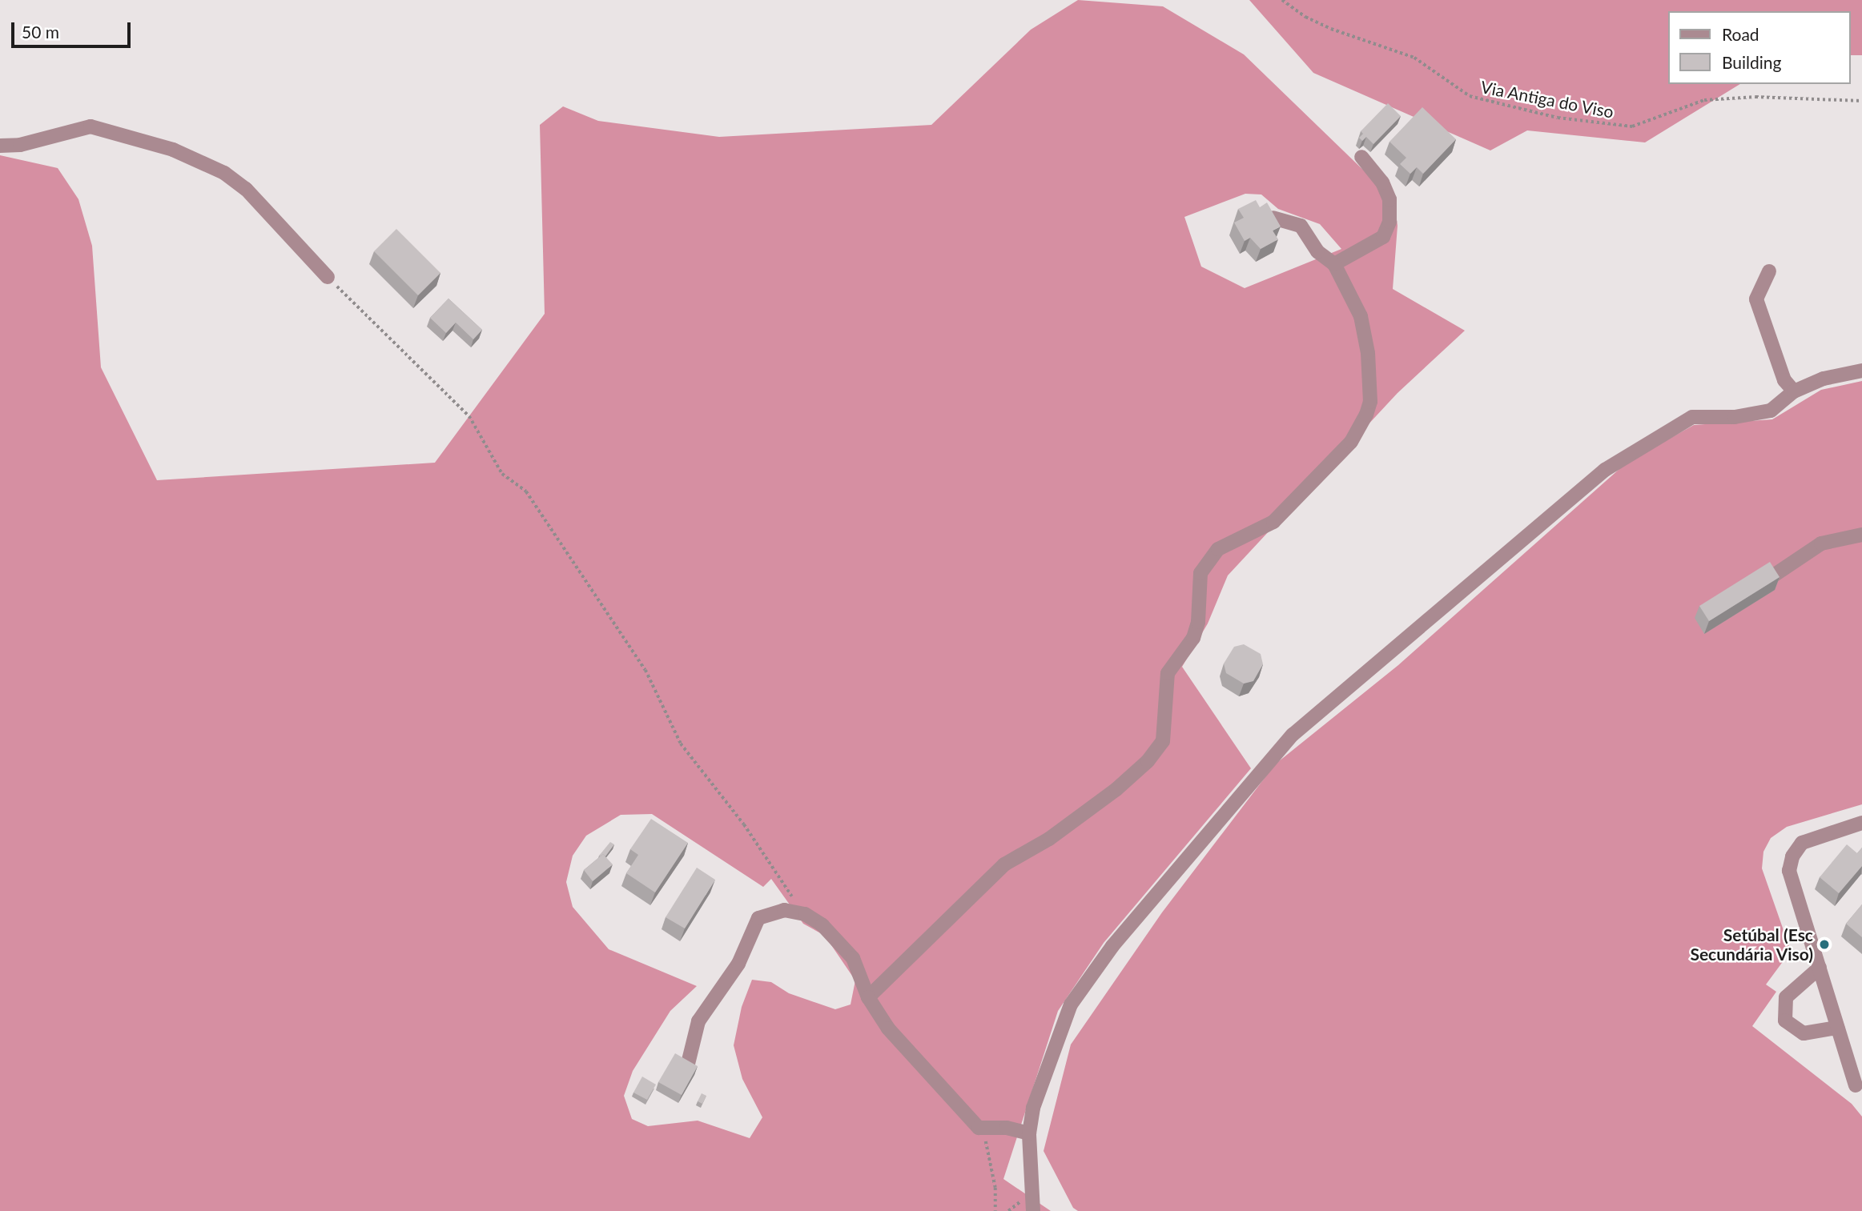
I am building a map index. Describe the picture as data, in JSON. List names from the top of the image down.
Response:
{
  "streets": {
    "path": ["Via Antiga do Viso"]
  },
  "places": ["Setúbal (Esc Secundária Viso)"],
  "legend": ["Road", "Building"],
  "scale_bar": "50 m"
}
